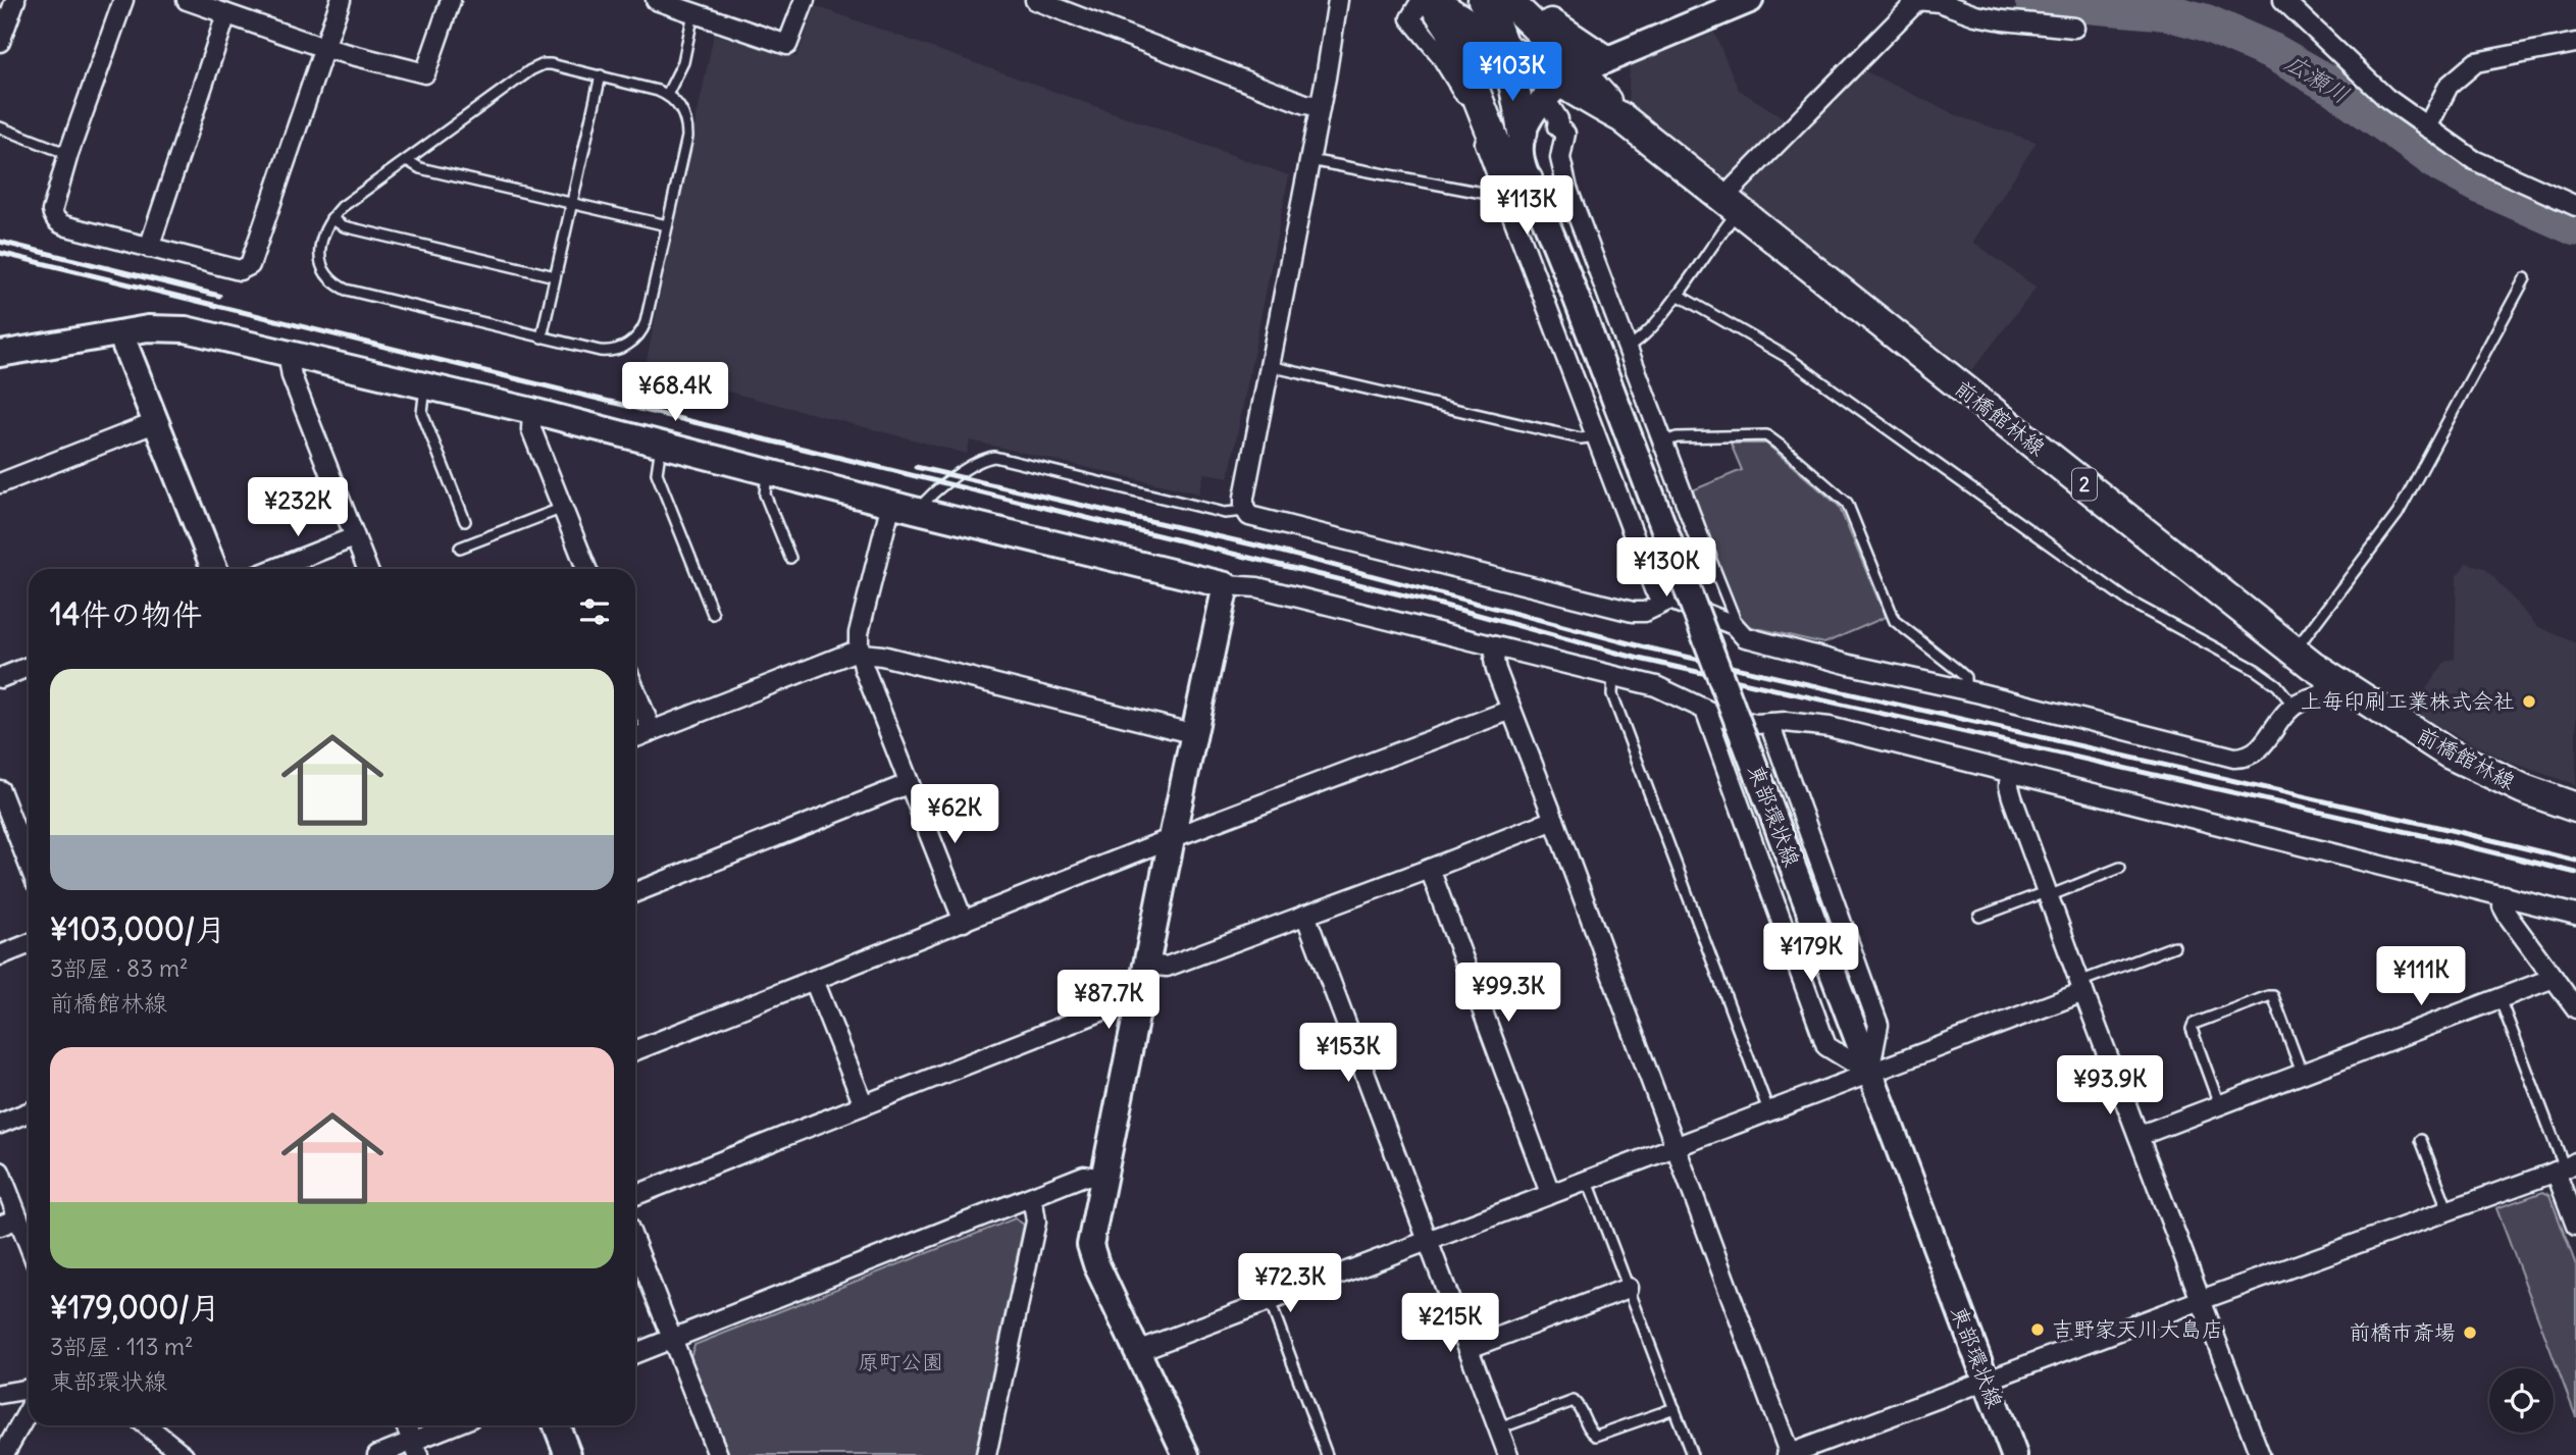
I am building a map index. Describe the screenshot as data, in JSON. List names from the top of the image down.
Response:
{
  "streets": {
    "main road": ["前橋館林線", "2"],
    "street": ["東部環状線"]
  },
  "water": ["広瀬川"],
  "parks": ["原町公園"],
  "places": ["上毎印刷工業株式会社", "吉野家天川大島店", "前橋市斎場"],
  "page": {
    "price": [
      "¥103K",
      "¥113K",
      "¥68.4K",
      "¥232K",
      "¥130K",
      "¥62K",
      "¥179K",
      "¥111K",
      "¥99.3K",
      "¥87.7K",
      "¥153K",
      "¥93.9K",
      "¥72.3K",
      "¥215K"
    ],
    "heading": "14件の物件",
    "list": [
      {
        "name": "¥103,000/月",
        "note": "3部屋 · 83 m² · 前橋館林線"
      },
      {
        "name": "¥179,000/月",
        "note": "3部屋 · 113 m² · 東部環状線"
      }
    ]
  }
}
